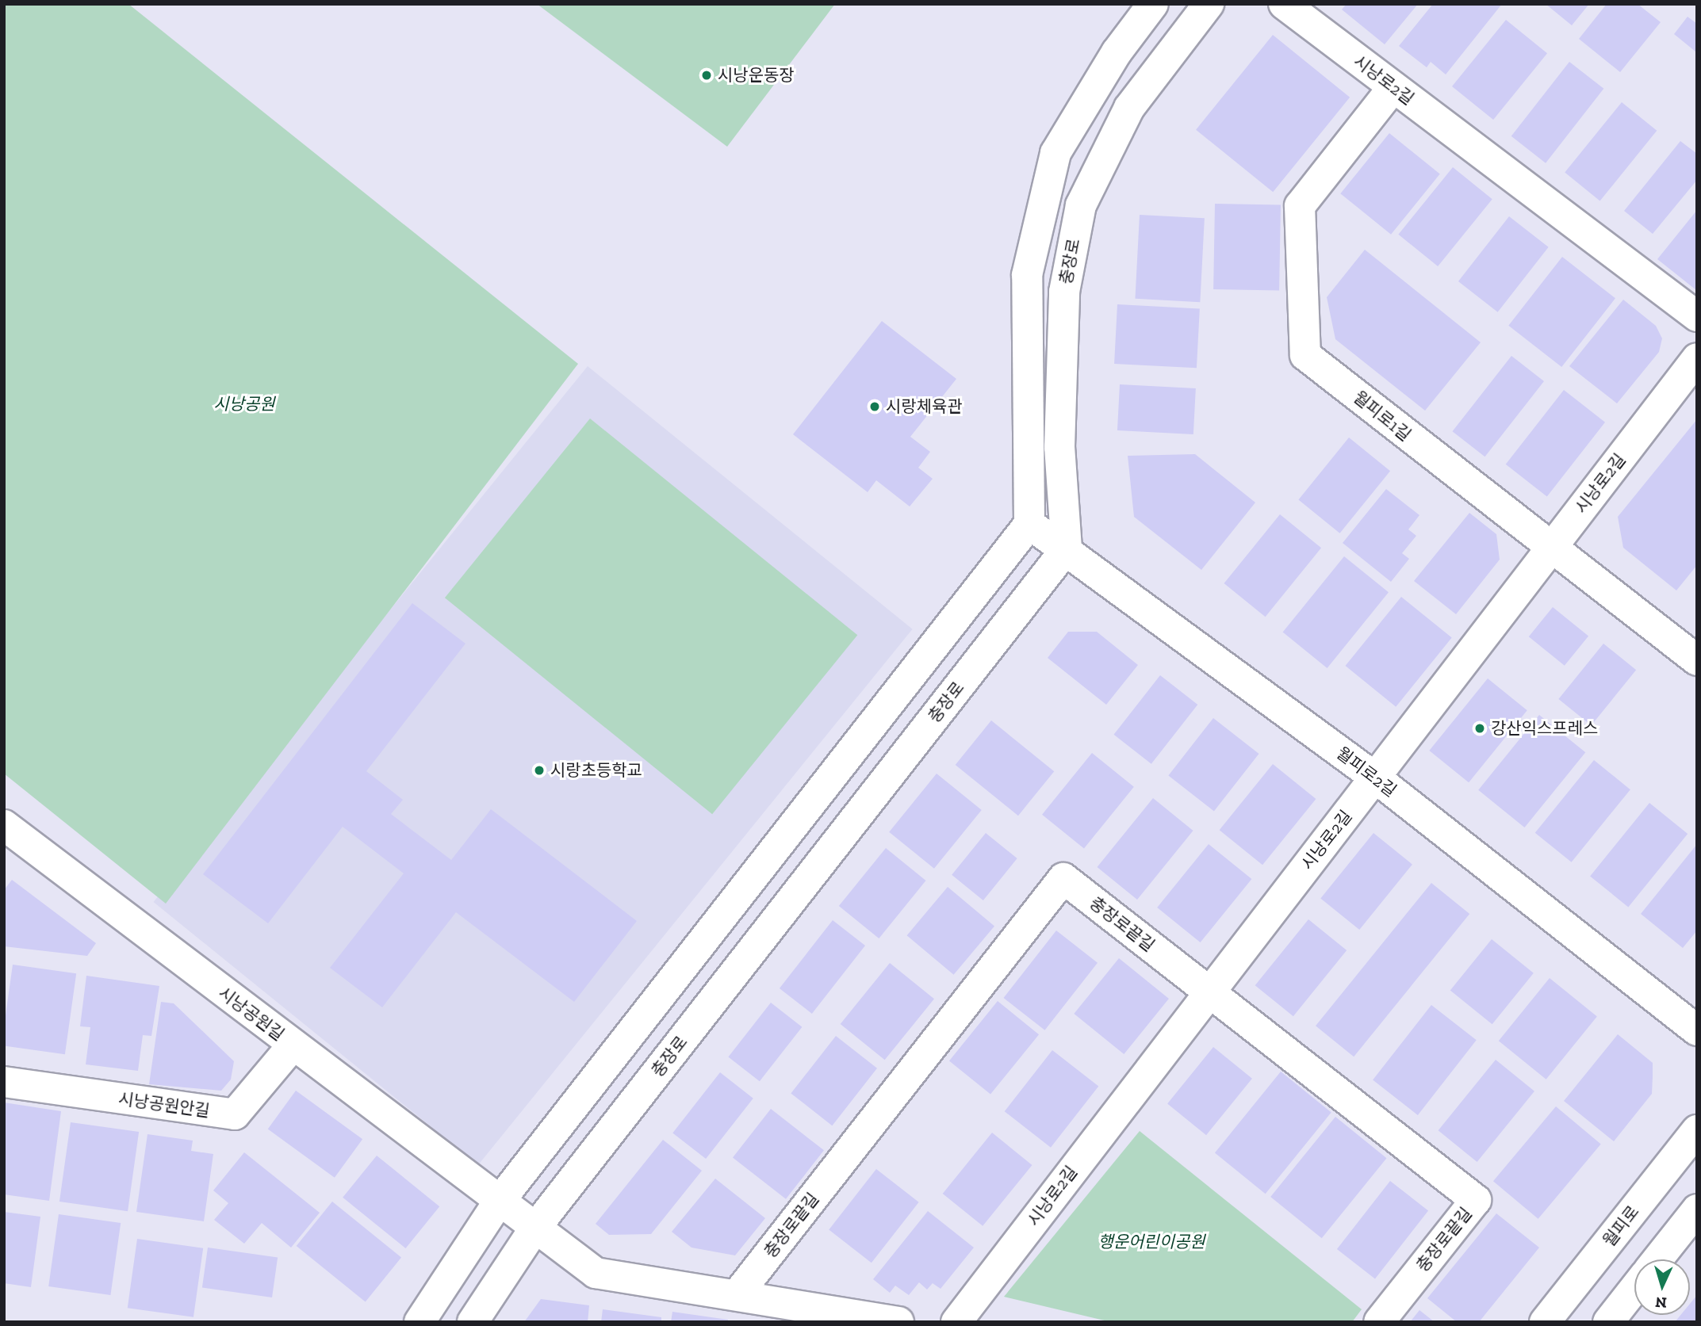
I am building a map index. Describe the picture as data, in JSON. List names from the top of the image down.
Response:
{
  "streets": {
    "street": [
      "시낭로2길",
      "충장로",
      "월피로1길",
      "월피로2길",
      "충장로끝길",
      "시낭공원길",
      "시낭공원안길",
      "월피로"
    ]
  },
  "crossings": [
    ["시낭로2길", "월피로1길"],
    ["시낭로2길", "월피로2길"],
    ["시낭로2길", "충장로끝길"],
    ["충장로", "월피로2길"],
    ["시낭공원길", "시낭공원안길"]
  ],
  "parks": ["시낭공원", "행운어린이공원"],
  "places": [
    "시낭운동장",
    "시랑체육관",
    "강산익스프레스",
    "시랑초등학교"
  ],
  "north": "bottom"
}
